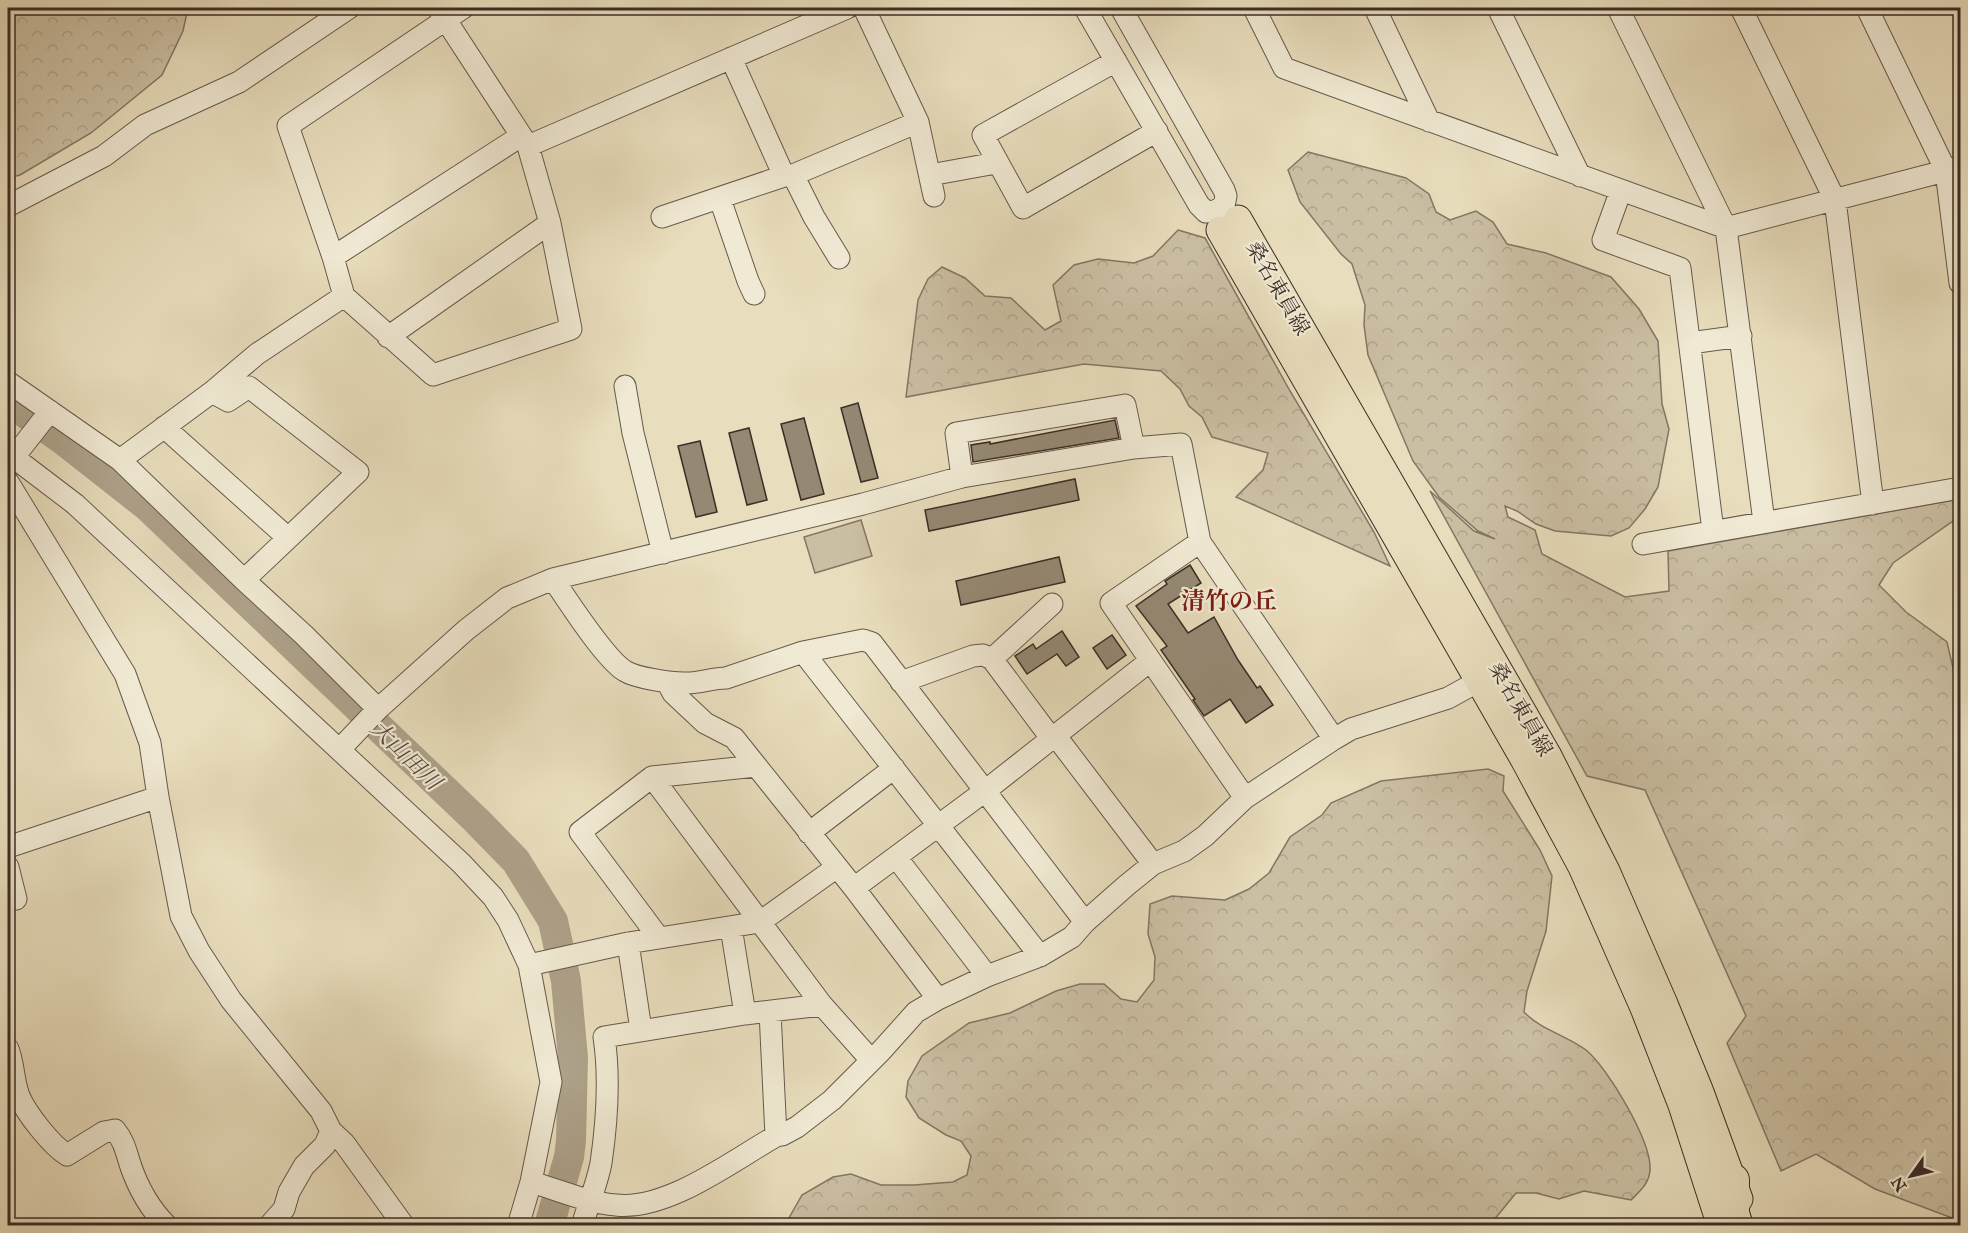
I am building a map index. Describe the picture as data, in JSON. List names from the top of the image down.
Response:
{
  "streets": {
    "main road": ["桑名東員線"]
  },
  "districts": ["清竹の丘"],
  "water": ["大山田川"],
  "north": "bottom left"
}
